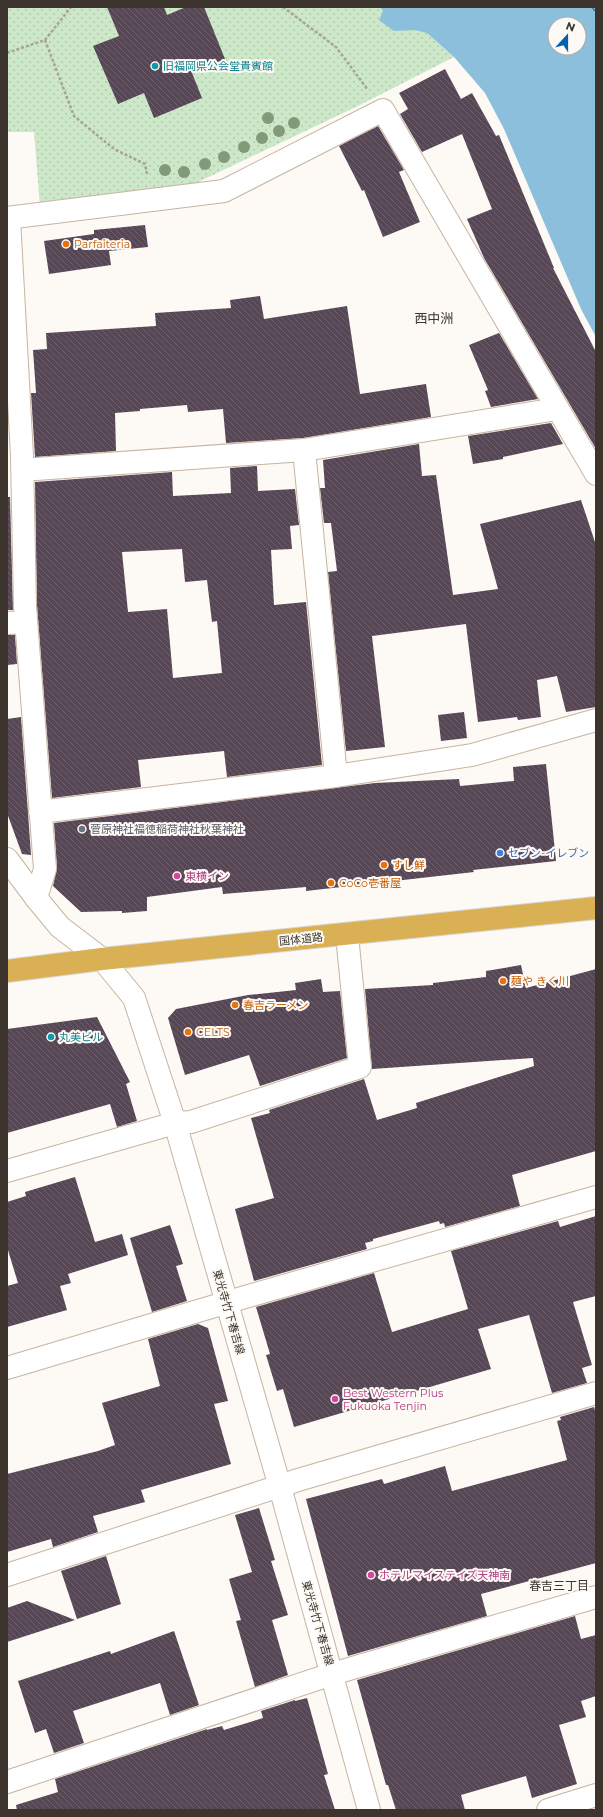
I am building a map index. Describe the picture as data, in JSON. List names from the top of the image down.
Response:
{
  "streets": {
    "highway": ["国体道路"],
    "street": ["東光寺竹下春吉線"]
  },
  "crossings": [
    ["国体道路", "東光寺竹下春吉線"]
  ],
  "districts": ["西中洲", "春吉三丁目"],
  "places": [
    "旧福岡県公会堂貴賓館",
    "Parfaiteria",
    "菅原神社福徳稲荷神社秋葉神社",
    "セブン-イレブン",
    "すし鮮",
    "東横イン",
    "CoCo壱番屋",
    "麺や きく川",
    "春吉ラーメン",
    "CELTS",
    "丸美ビル",
    "Best Western Plus Fukuoka Tenjin",
    "ホテルマイステイズ天神南"
  ],
  "north": "top"
}
